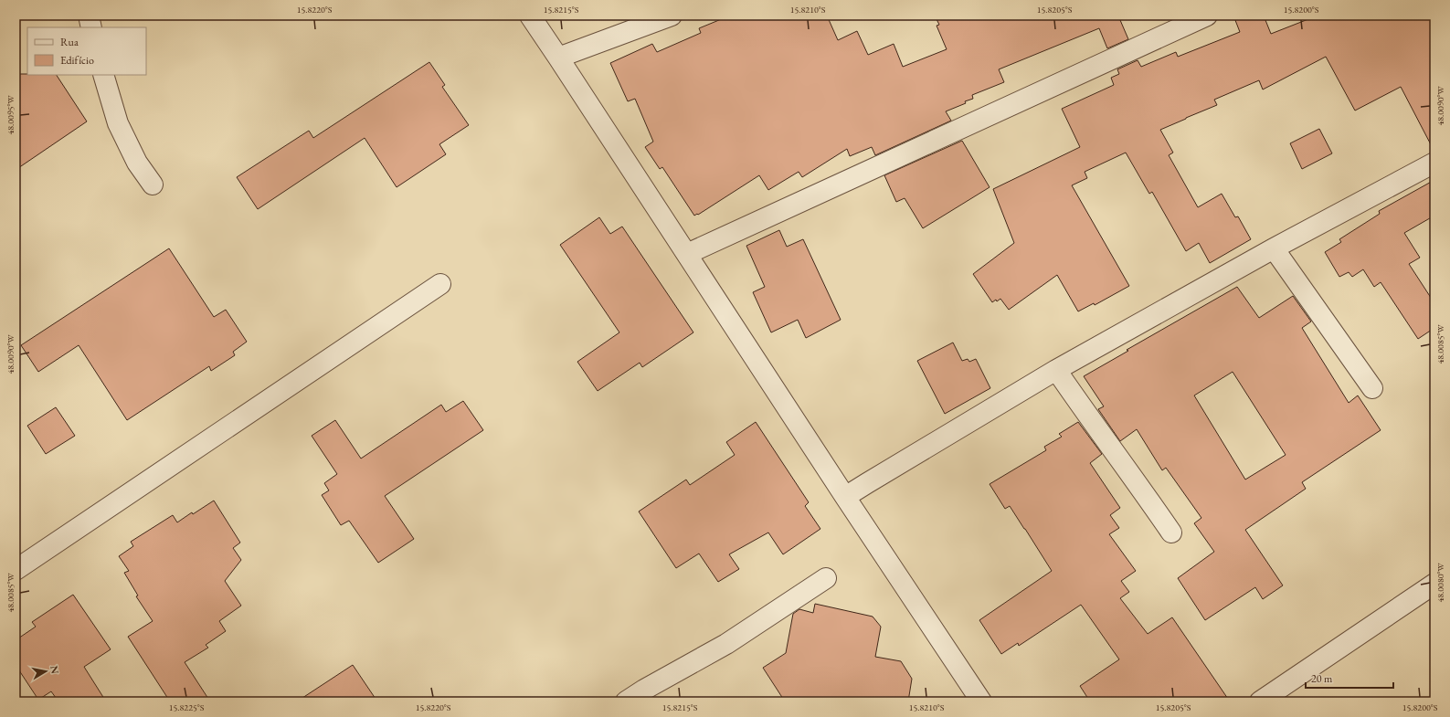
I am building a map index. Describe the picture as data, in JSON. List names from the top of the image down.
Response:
{
  "legend": ["Rua", "Edifício"],
  "scale_bar": "20 m",
  "north": "right",
  "coordinates": [
    "15.8220°S",
    "15.8215°S",
    "15.8210°S",
    "15.8205°S",
    "15.8200°S",
    "48.0090°W",
    "48.0095°W",
    "48.0085°W",
    "48.0080°W",
    "15.8225°S"
  ]
}
